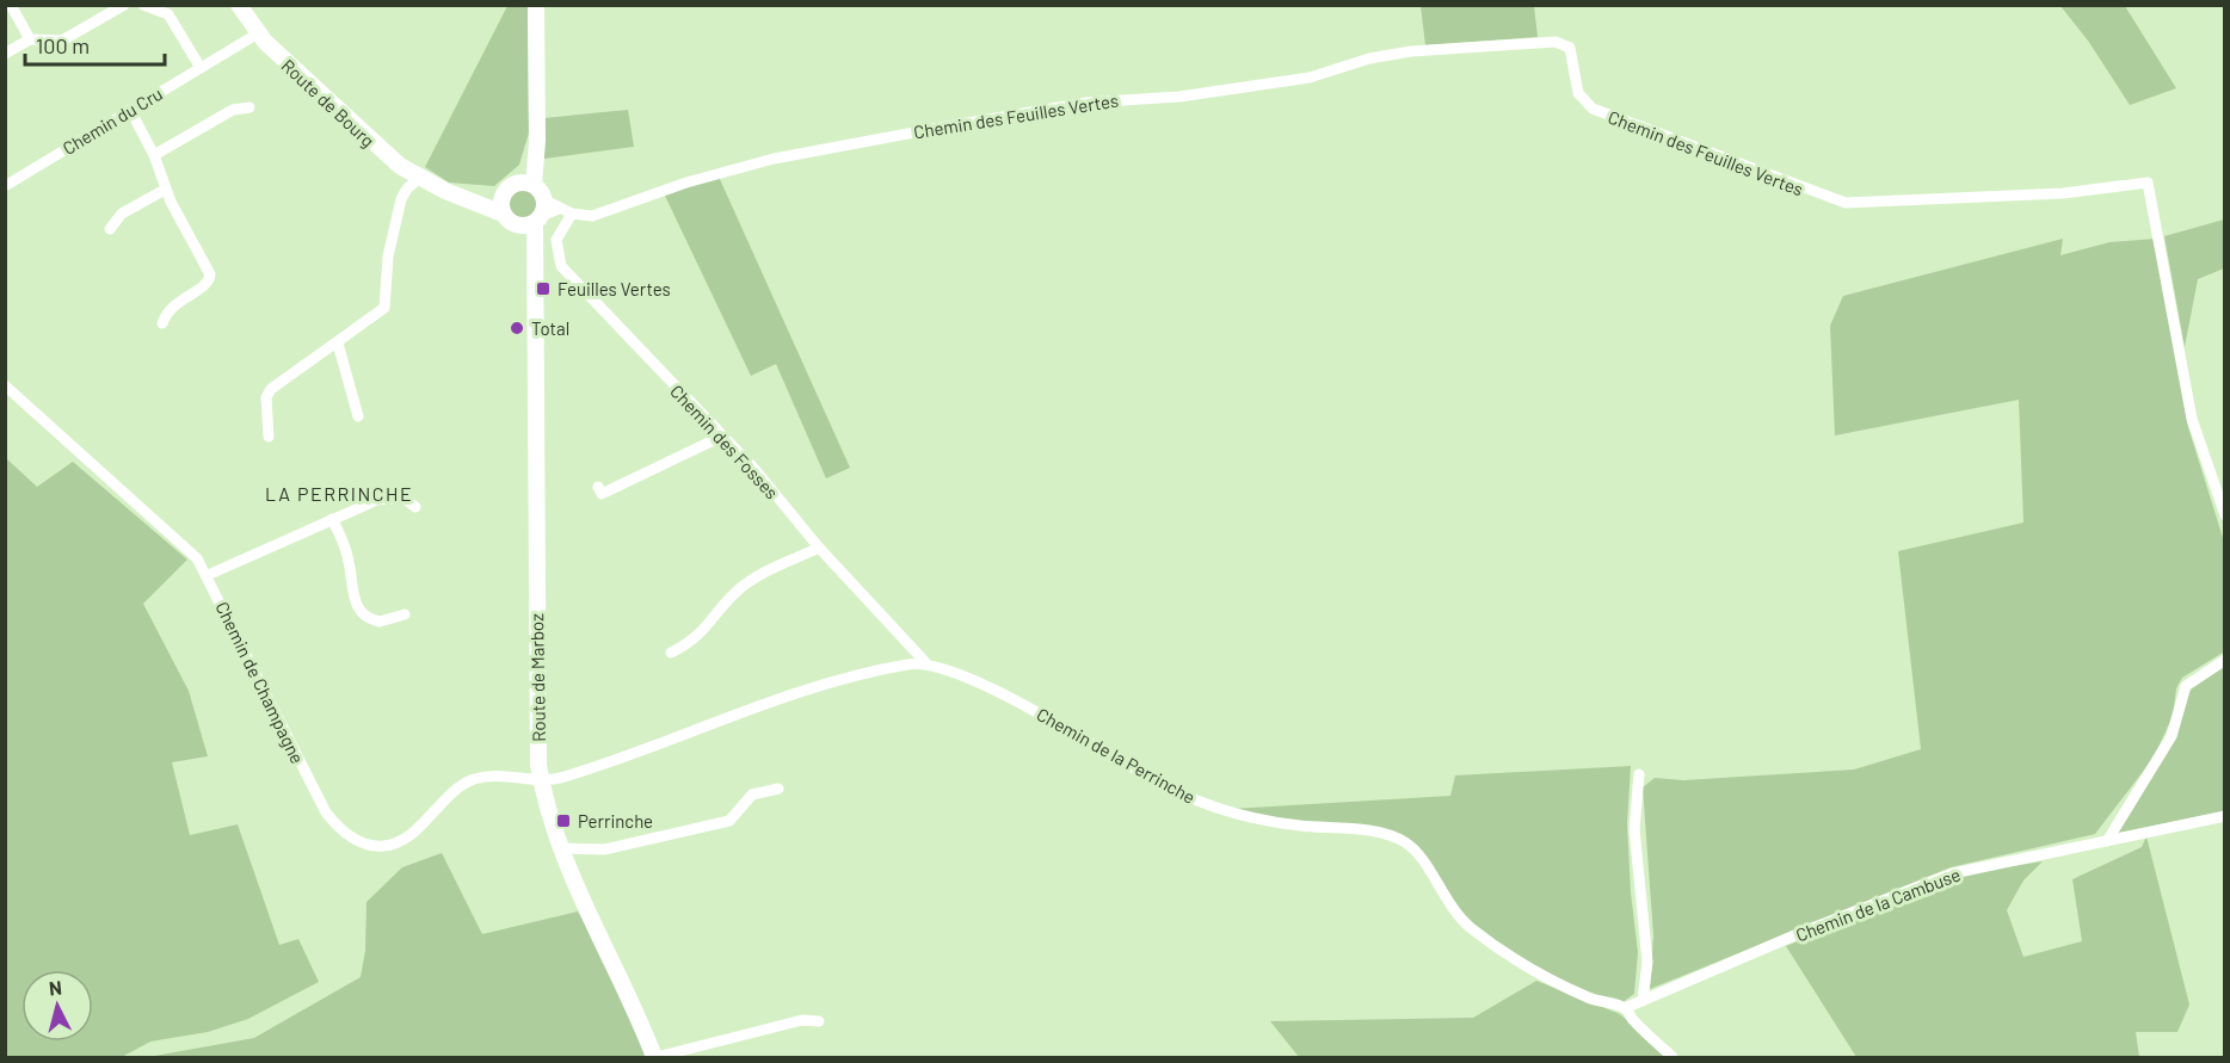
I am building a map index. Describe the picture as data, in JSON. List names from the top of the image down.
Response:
{
  "streets": {
    "main road": ["Route de Bourg", "Route de Marboz"],
    "street": [
      "Chemin des Feuilles Vertes",
      "Chemin du Cru",
      "Chemin des Fosses",
      "Chemin de Champagne",
      "Chemin de la Perrinche",
      "Chemin de la Cambuse"
    ]
  },
  "crossings": [
    ["Route de Bourg", "Chemin du Cru"],
    ["Route de Bourg", "Route de Marboz"],
    ["Chemin des Feuilles Vertes", "Chemin des Fosses"],
    ["Chemin des Fosses", "Chemin de la Perrinche"],
    ["Route de Marboz", "Chemin de Champagne"],
    ["Chemin de la Perrinche", "Chemin de la Cambuse"]
  ],
  "districts": ["LA PERRINCHE"],
  "places": {
    "transit": ["Feuilles Vertes", "Perrinche"],
    "other": ["Total"]
  },
  "scale_bar": "100 m",
  "north": "top"
}
